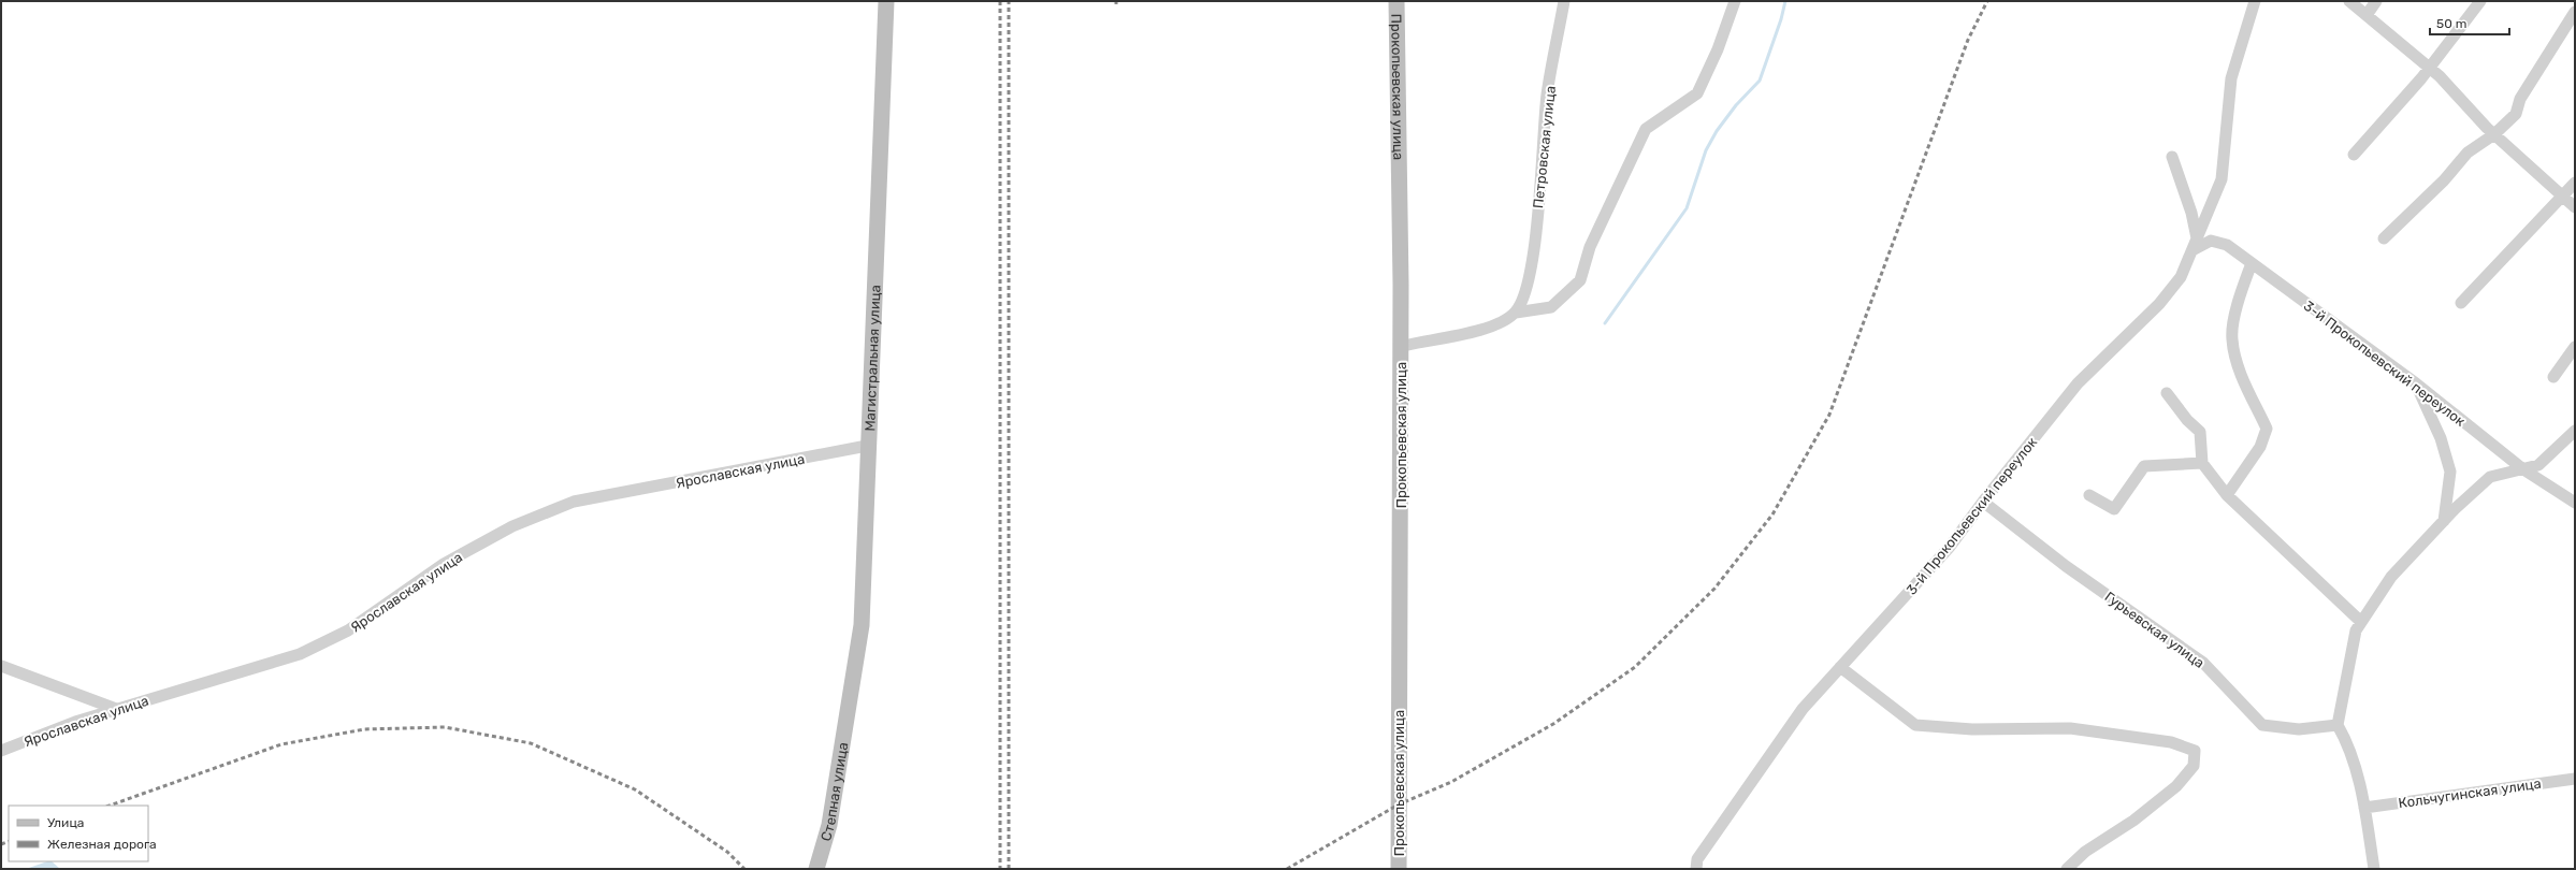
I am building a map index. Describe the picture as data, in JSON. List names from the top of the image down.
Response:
{
  "streets": {
    "main road": ["Прокопьевская улица", "Магистральная улица", "Степная улица"],
    "street": [
      "Петровская улица",
      "3-й Прокопьевский переулок",
      "Ярославская улица",
      "Гурьевская улица",
      "Кольчугинская улица"
    ]
  },
  "crossings": [
    ["Магистральная улица", "Ярославская улица"],
    ["Магистральная улица", "Степная улица"],
    ["3-й Прокопьевский переулок", "Гурьевская улица"]
  ],
  "legend": ["Улица", "Железная дорога"],
  "scale_bar": "50 m"
}
